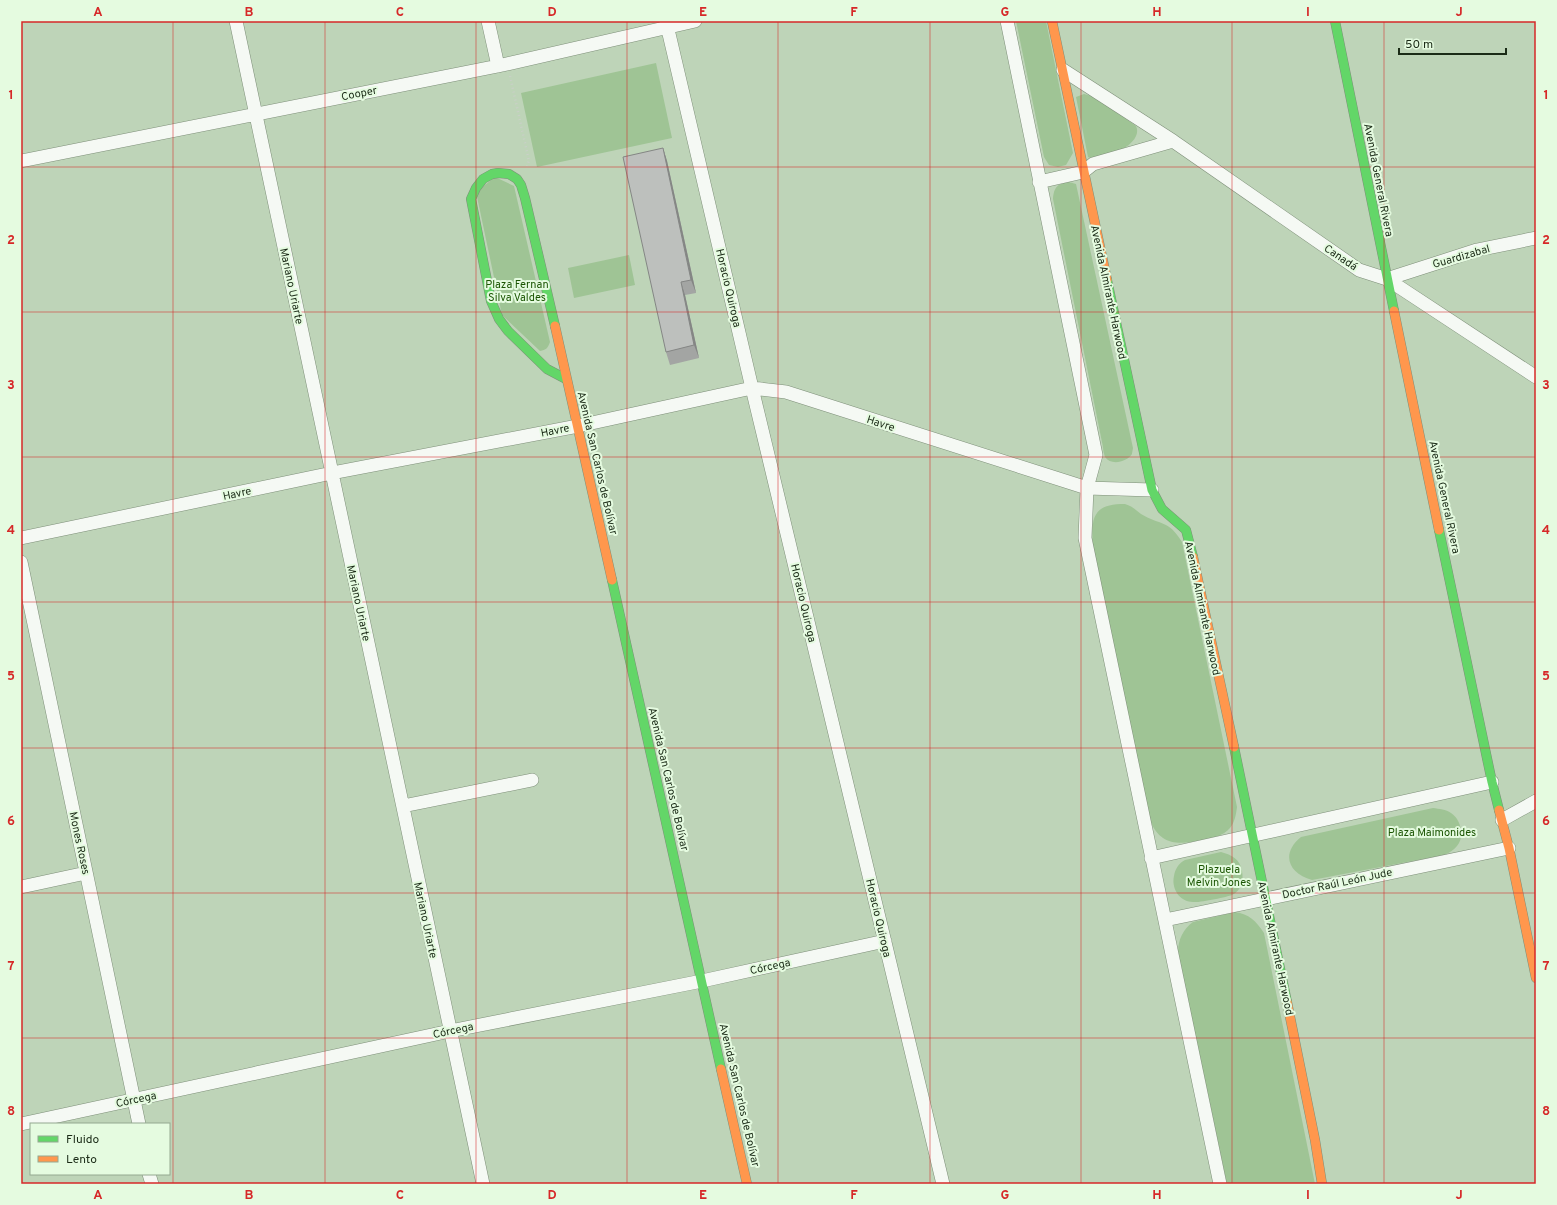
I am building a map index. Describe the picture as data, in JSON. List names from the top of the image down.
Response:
{
  "streets": {
    "street": [
      "Cooper",
      "Avenida General Rivera",
      "Guardizabal",
      "Canadá",
      "Mariano Uriarte",
      "Horacio Quiroga",
      "Avenida Almirante Harwood",
      "Havre",
      "Avenida San Carlos de Bolívar",
      "Mones Roses",
      "Doctor Raúl León Jude",
      "Córcega"
    ]
  },
  "crossings": [
    ["Cooper", "Mariano Uriarte"],
    ["Cooper", "Horacio Quiroga"],
    ["Avenida General Rivera", "Guardizabal"],
    ["Avenida General Rivera", "Canadá"],
    ["Avenida General Rivera", "Doctor Raúl León Jude"],
    ["Guardizabal", "Canadá"],
    ["Canadá", "Avenida Almirante Harwood"],
    ["Mariano Uriarte", "Havre"],
    ["Mariano Uriarte", "Córcega"],
    ["Horacio Quiroga", "Havre"],
    ["Horacio Quiroga", "Córcega"],
    ["Avenida Almirante Harwood", "Havre"],
    ["Avenida Almirante Harwood", "Doctor Raúl León Jude"],
    ["Havre", "Avenida San Carlos de Bolívar"],
    ["Avenida San Carlos de Bolívar", "Córcega"],
    ["Mones Roses", "Córcega"]
  ],
  "parks": ["Plaza Fernan Silva Valdes", "Plaza Maimonides", "Plazuela Melvin Jones"],
  "legend": ["Fluido", "Lento"],
  "scale_bar": "50 m",
  "grid": {
    "columns": [
      "A",
      "B",
      "C",
      "D",
      "E",
      "F",
      "G",
      "H",
      "I",
      "J"
    ],
    "rows": [
      "1",
      "2",
      "3",
      "4",
      "5",
      "6",
      "7",
      "8"
    ]
  }
}
